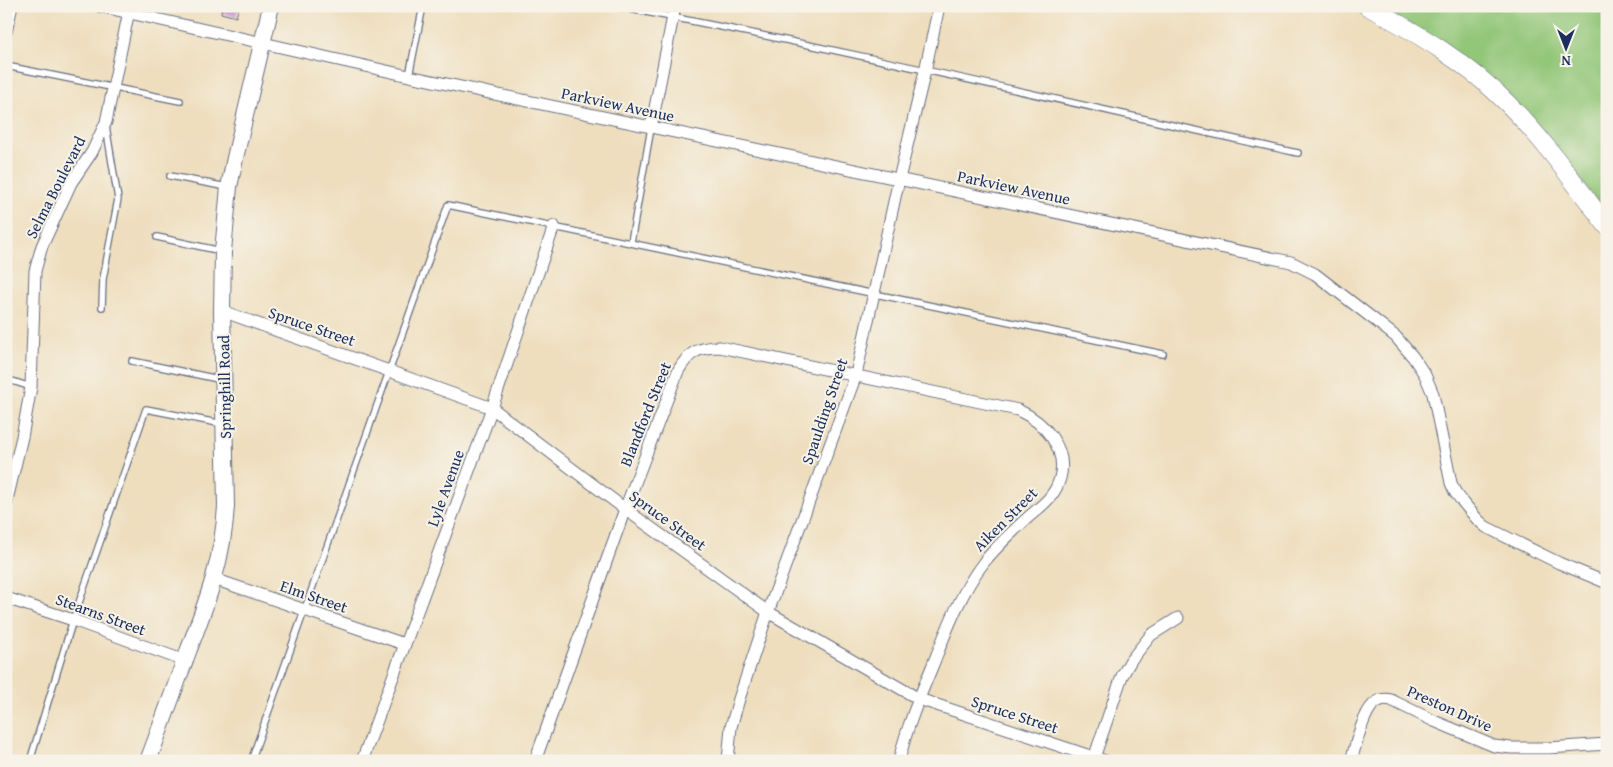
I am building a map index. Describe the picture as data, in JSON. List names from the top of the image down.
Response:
{
  "streets": {
    "street": [
      "Parkview Avenue",
      "Selma Boulevard",
      "Spruce Street",
      "Springhill Road",
      "Spaulding Street",
      "Blandford Street",
      "Lyle Avenue",
      "Aiken Street",
      "Elm Street",
      "Stearns Street",
      "Preston Drive"
    ]
  },
  "crossings": [
    ["Parkview Avenue", "Selma Boulevard"],
    ["Parkview Avenue", "Springhill Road"],
    ["Parkview Avenue", "Spaulding Street"],
    ["Spruce Street", "Springhill Road"],
    ["Spruce Street", "Spaulding Street"],
    ["Spruce Street", "Blandford Street"],
    ["Spruce Street", "Lyle Avenue"],
    ["Spruce Street", "Aiken Street"],
    ["Springhill Road", "Elm Street"],
    ["Springhill Road", "Stearns Street"],
    ["Spaulding Street", "Blandford Street"],
    ["Spaulding Street", "Aiken Street"],
    ["Blandford Street", "Aiken Street"],
    ["Lyle Avenue", "Elm Street"]
  ],
  "north": "bottom"
}
